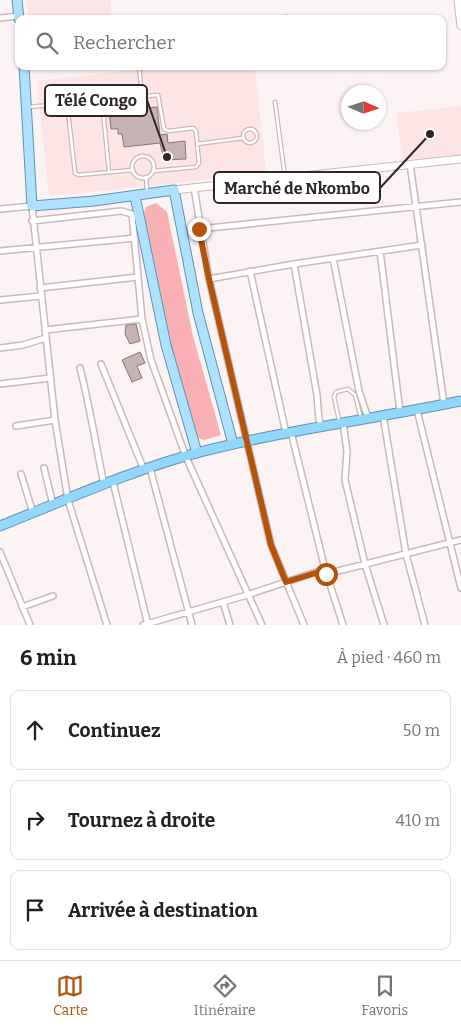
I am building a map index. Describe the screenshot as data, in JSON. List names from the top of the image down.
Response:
{
  "places": ["Marché de Nkombo", "Télé Congo"],
  "north": "right",
  "page": {
    "search": "Rechercher",
    "heading": ["6 min", "À pied · 460 m"],
    "list": [
      ["Continuez", "50 m"],
      ["Tournez à droite", "410 m"],
      "Arrivée à destination"
    ],
    "nav": ["Carte", "Itinéraire", "Favoris"]
  }
}
